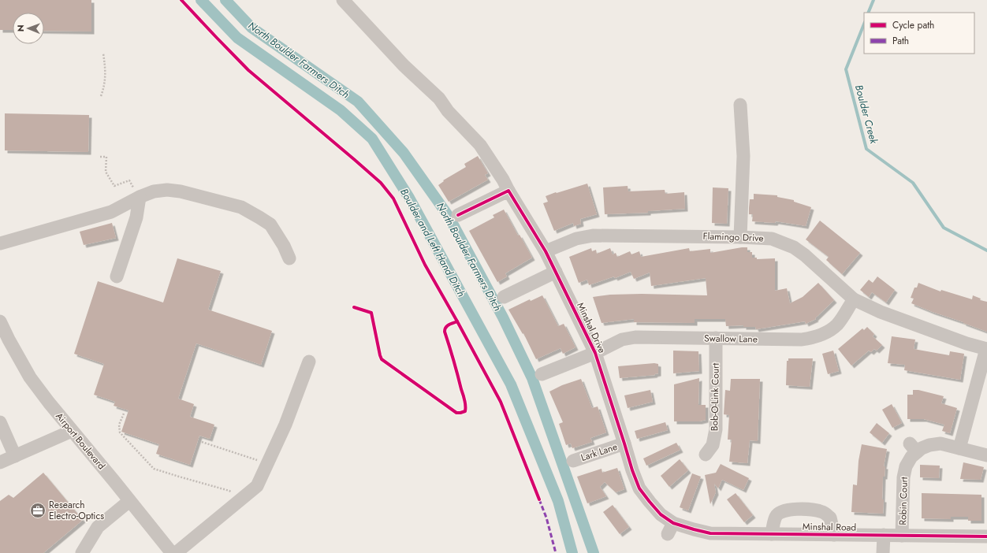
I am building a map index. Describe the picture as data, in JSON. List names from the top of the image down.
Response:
{
  "streets": {
    "street": [
      "Flamingo Drive",
      "Minshal Drive",
      "Swallow Lane",
      "Bob-O-Link Court",
      "Airport Boulevard",
      "Lark Lane",
      "Robin Court",
      "Minshal Road"
    ]
  },
  "crossings": [
    ["Flamingo Drive", "Minshal Drive"],
    ["Flamingo Drive", "Swallow Lane"],
    ["Minshal Drive", "Swallow Lane"],
    ["Minshal Drive", "Lark Lane"],
    ["Minshal Drive", "Minshal Road"],
    ["Swallow Lane", "Bob-O-Link Court"],
    ["Robin Court", "Minshal Road"]
  ],
  "water": ["North Boulder Farmers Ditch", "Boulder Creek", "Boulder and Left Hand Ditch"],
  "places": {
    "office": ["Research Electro-Optics"]
  },
  "legend": ["Cycle path", "Path"],
  "north": "left"
}
